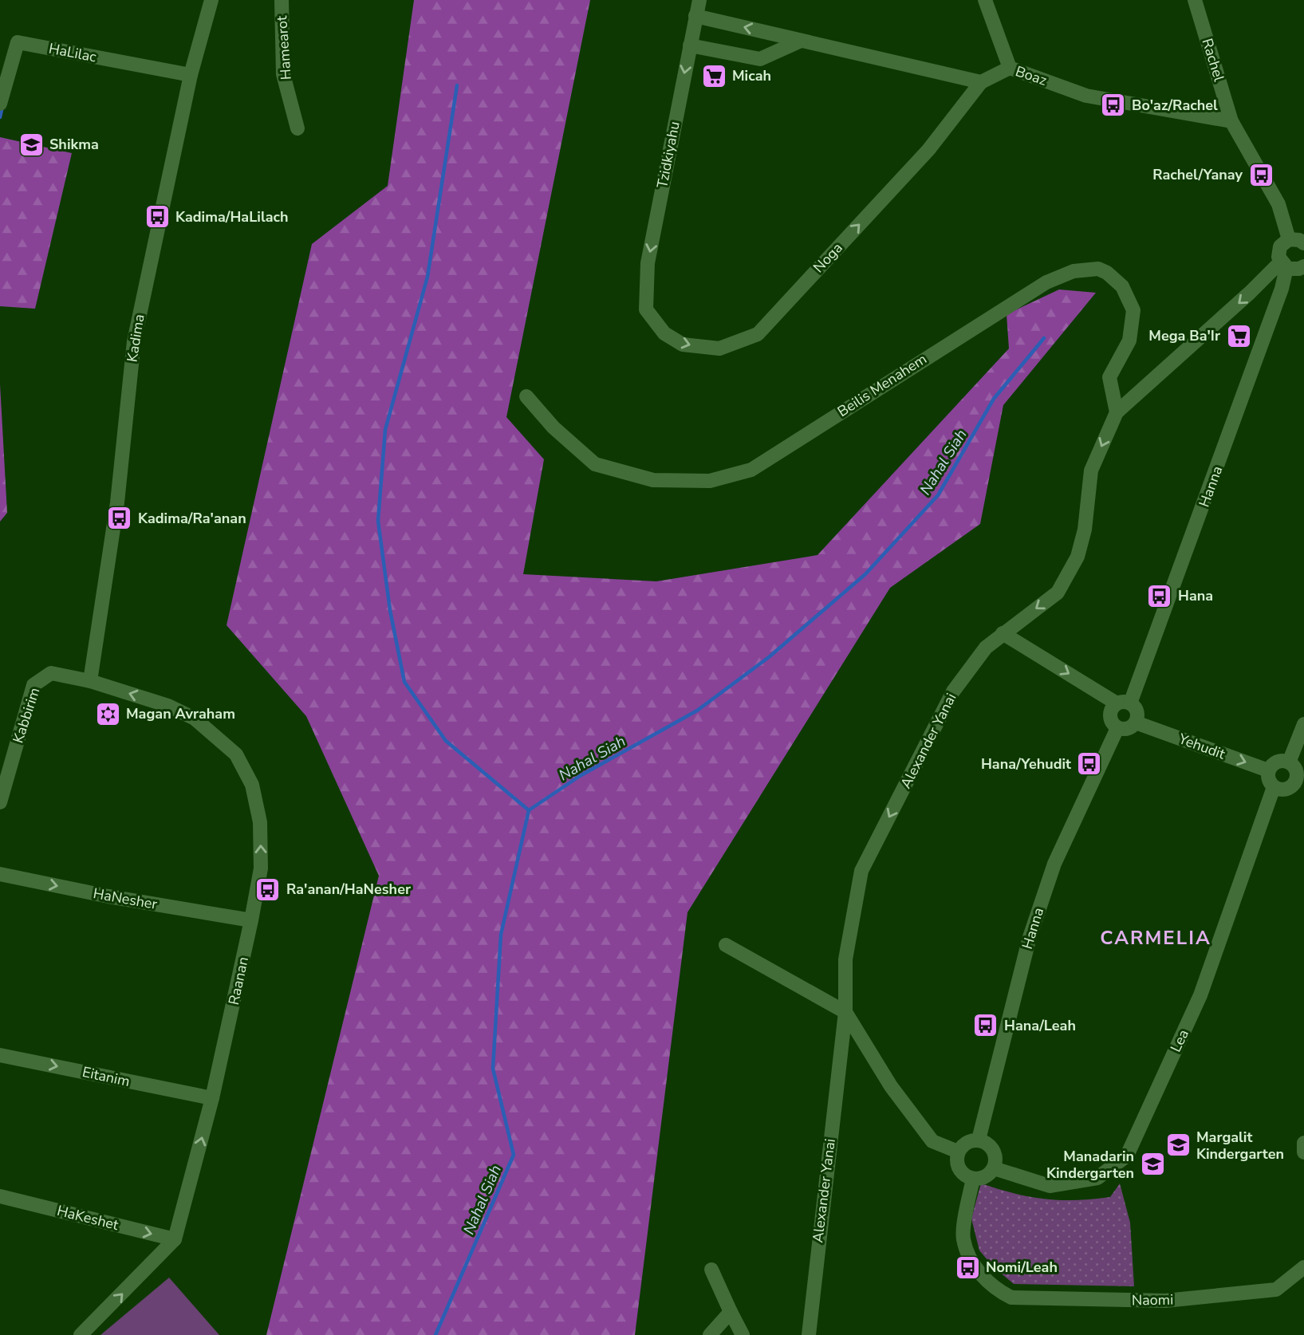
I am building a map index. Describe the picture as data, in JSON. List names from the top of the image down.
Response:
{
  "streets": {
    "street": [
      "Hamearot",
      "HaLilac",
      "Rachel",
      "Boaz",
      "Tzidkiyahu",
      "Noga",
      "Kadima",
      "Beilis Menahem",
      "Hanna",
      "Kabbirim",
      "Alexander Yanai",
      "Yehudit",
      "HaNesher",
      "Raanan",
      "Lea",
      "Eitanim",
      "HaKeshet",
      "Naomi"
    ]
  },
  "crossings": [
    ["HaLilac", "Kadima"],
    ["Rachel", "Boaz"],
    ["Boaz", "Noga"],
    ["Tzidkiyahu", "Noga"],
    ["Kadima", "Kabbirim"],
    ["Kadima", "Raanan"],
    ["Beilis Menahem", "Alexander Yanai"],
    ["Hanna", "Alexander Yanai"],
    ["Hanna", "Yehudit"],
    ["Hanna", "Lea"],
    ["Hanna", "Naomi"],
    ["Kabbirim", "Raanan"],
    ["Yehudit", "Lea"],
    ["HaNesher", "Raanan"],
    ["Raanan", "Eitanim"],
    ["Raanan", "HaKeshet"],
    ["Lea", "Naomi"]
  ],
  "one_way": [
    "Tzidkiyahu",
    "Noga",
    "Alexander Yanai",
    "Yehudit",
    "HaNesher",
    "Eitanim",
    "HaKeshet"
  ],
  "districts": ["CARMELIA"],
  "water": ["Nahal Siah"],
  "places": {
    "supermarket": ["Micah", "Mega Ba'Ir"],
    "bus stop": [
      "Bo'az/Rachel",
      "Rachel/Yanay",
      "Kadima/HaLilach",
      "Kadima/Ra'anan",
      "Hana",
      "Hana/Yehudit",
      "Ra'anan/HaNesher",
      "Hana/Leah",
      "Nomi/Leah"
    ],
    "school or university": ["Shikma", "Margalit Kindergarten", "Manadarin Kindergarten"],
    "synagogue": ["Magan Avraham"]
  }
}
